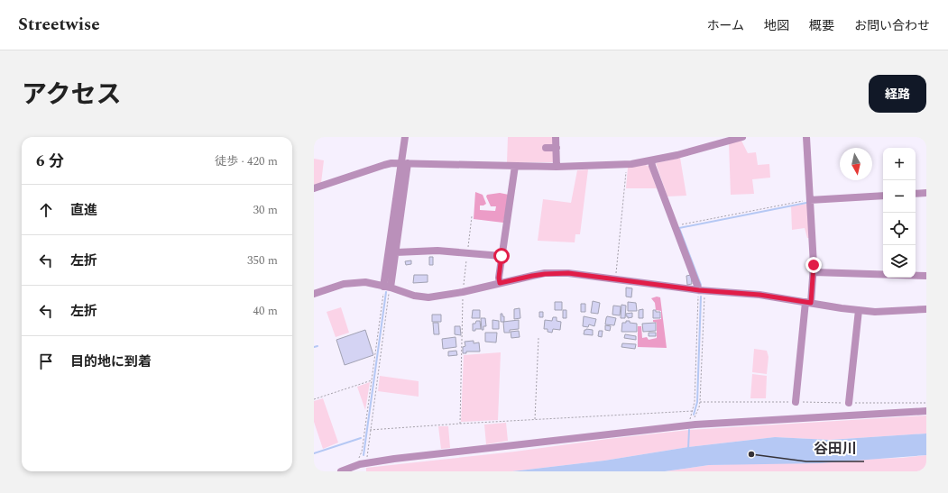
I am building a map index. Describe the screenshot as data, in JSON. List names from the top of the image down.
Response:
{
  "places": ["谷田川"],
  "north": "bottom",
  "page": {
    "header": "Streetwise",
    "nav": [
      "ホーム",
      "地図",
      "概要",
      "お問い合わせ"
    ],
    "title": "アクセス",
    "buttons": "経路",
    "heading": ["6 分", "徒歩 · 420 m"],
    "map_buttons": ["+", "−"],
    "list": [
      ["直進", "30 m"],
      ["左折", "350 m"],
      ["左折", "40 m"],
      "目的地に到着"
    ]
  }
}
